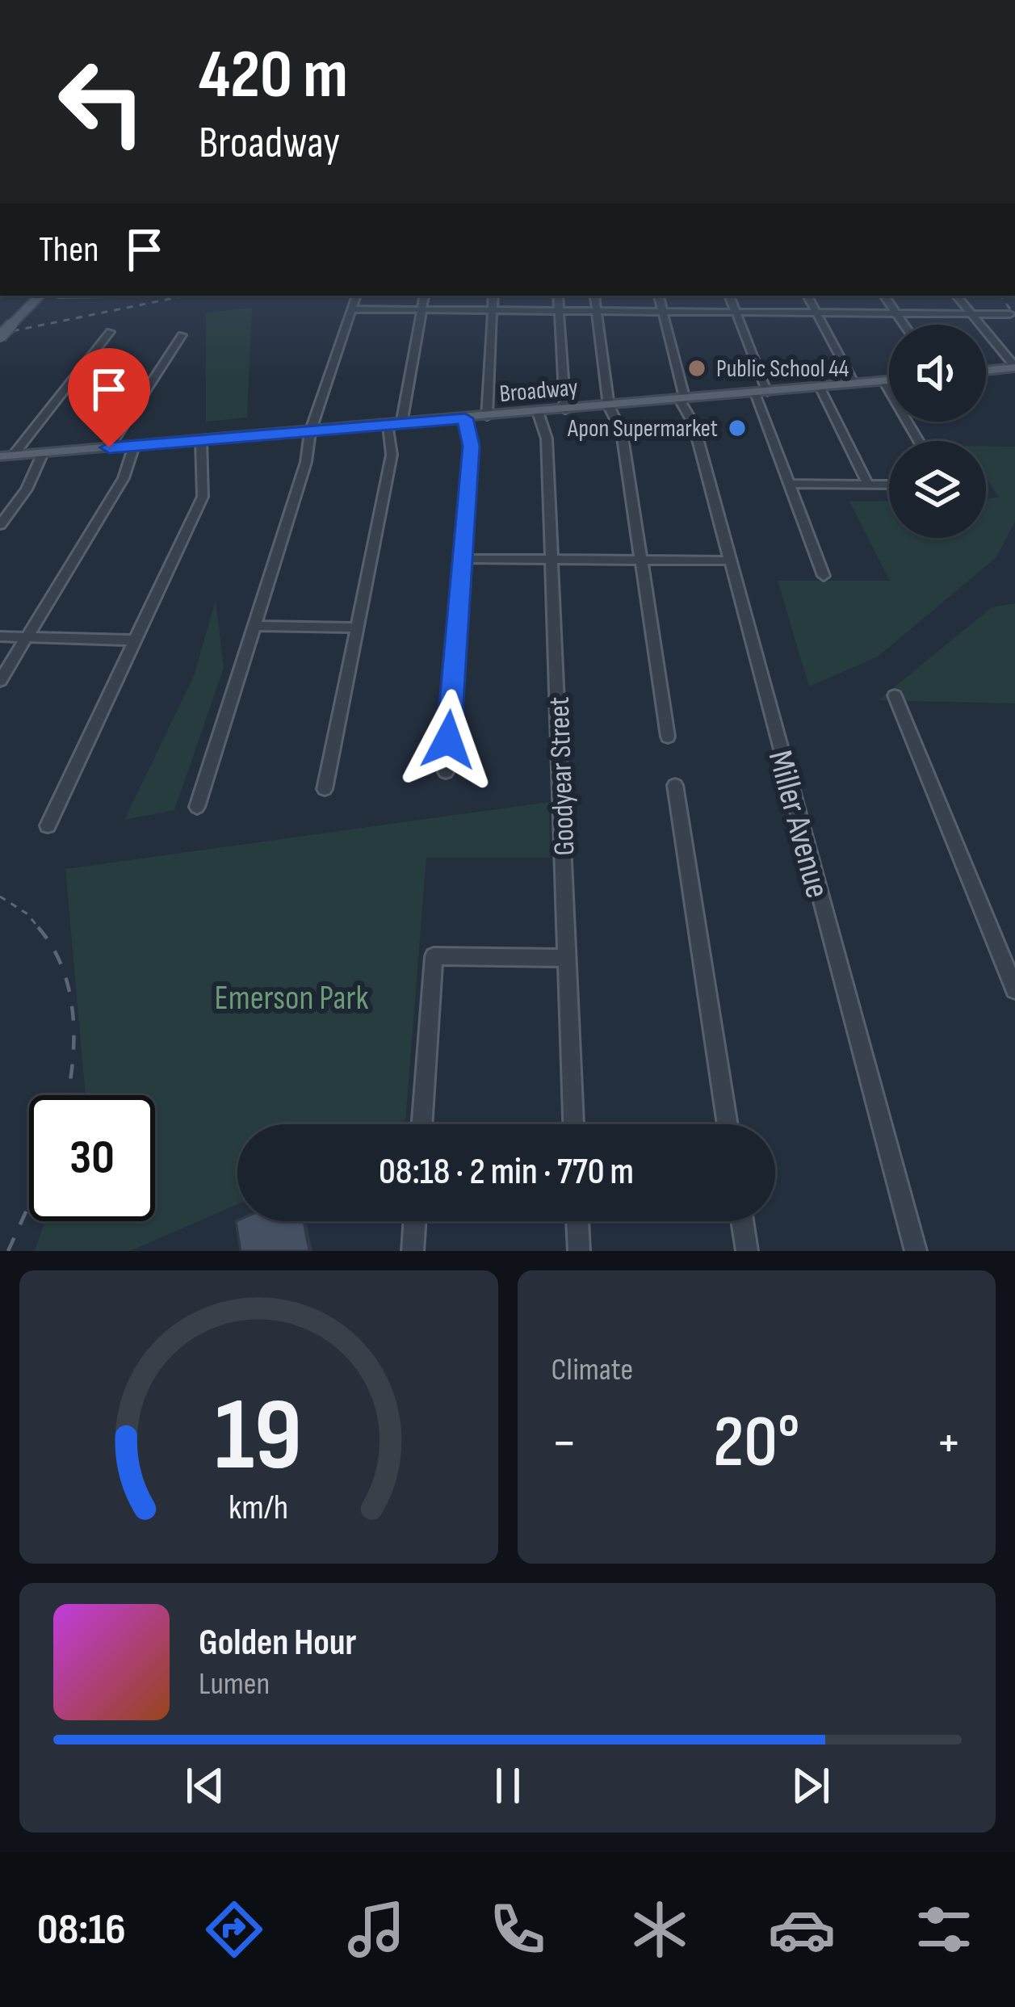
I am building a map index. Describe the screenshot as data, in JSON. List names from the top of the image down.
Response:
{
  "streets": {
    "main road": ["Broadway"],
    "street": ["Goodyear Street", "Miller Avenue"]
  },
  "crossings": [
    ["Broadway", "Goodyear Street"],
    ["Broadway", "Miller Avenue"]
  ],
  "parks": ["Emerson Park"],
  "places": ["Public School 44", "Apon Supermarket"],
  "page": {
    "turn": ["420 m", "Broadway"],
    "then": "Then",
    "limit": "30",
    "trip": "08:18 · 2 min · 770 m",
    "tile": "Climate",
    "heat": ["−", "20°", "+"],
    "song": ["Golden Hour", "Lumen"],
    "tabs": "08:16",
    "gauge": ["19", "km/h"]
  }
}
